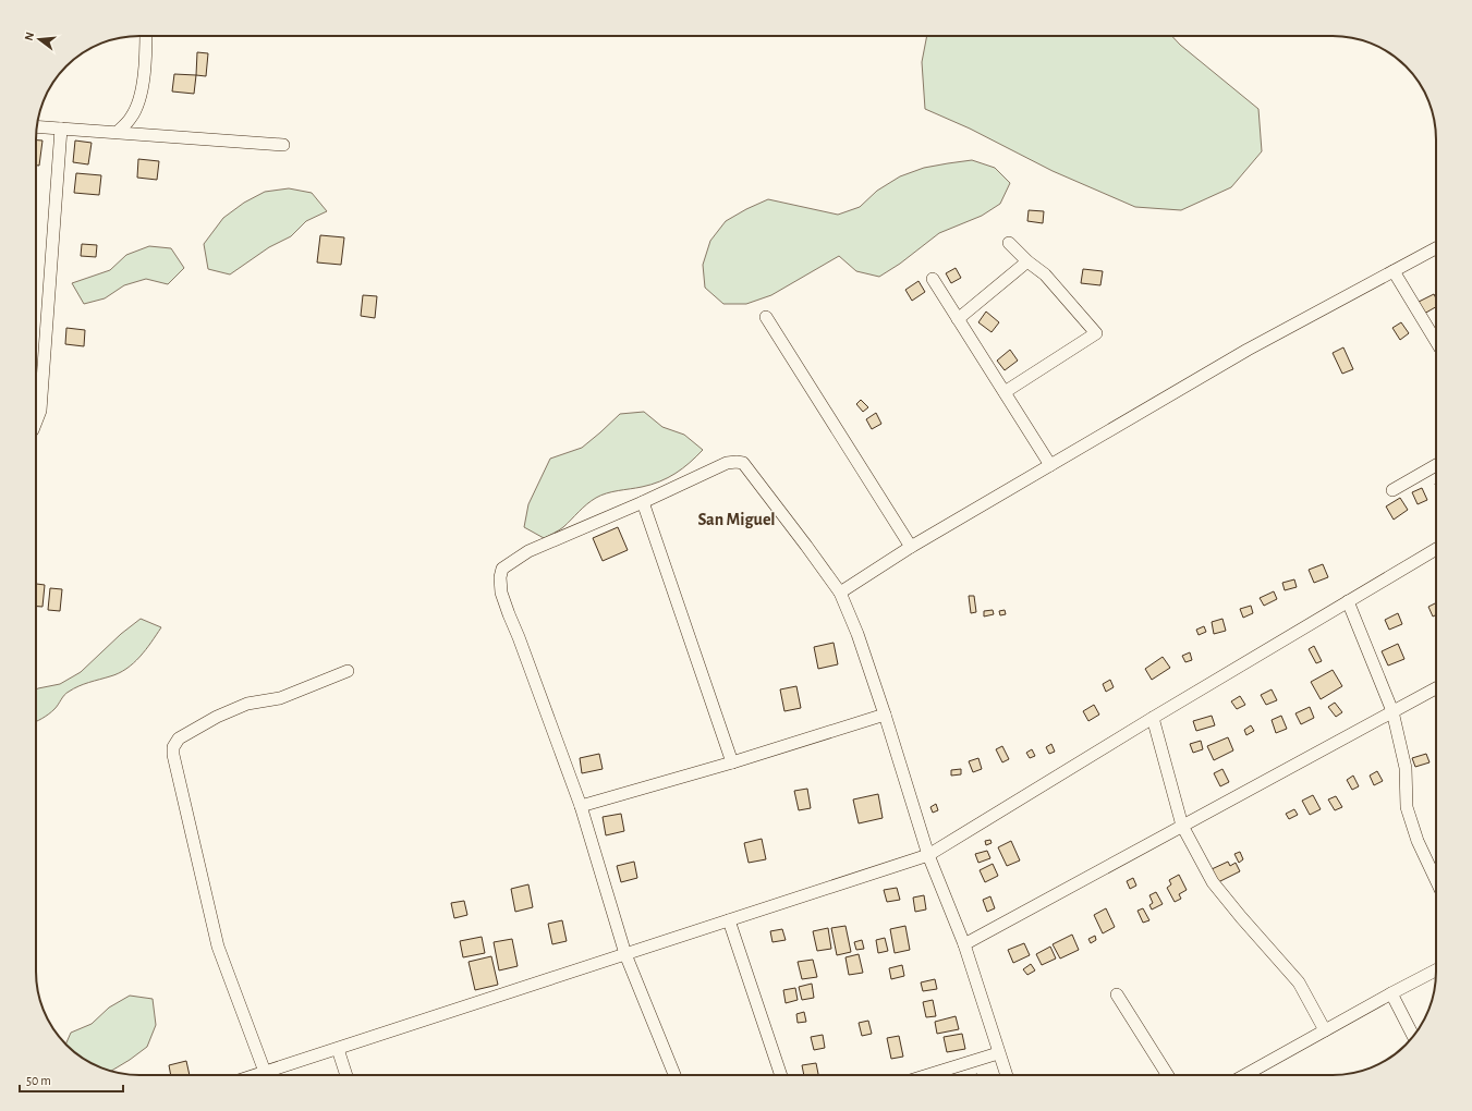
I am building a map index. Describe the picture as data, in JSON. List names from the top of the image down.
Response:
{
  "districts": ["San Miguel"],
  "scale_bar": "50 m",
  "north": "left"
}
